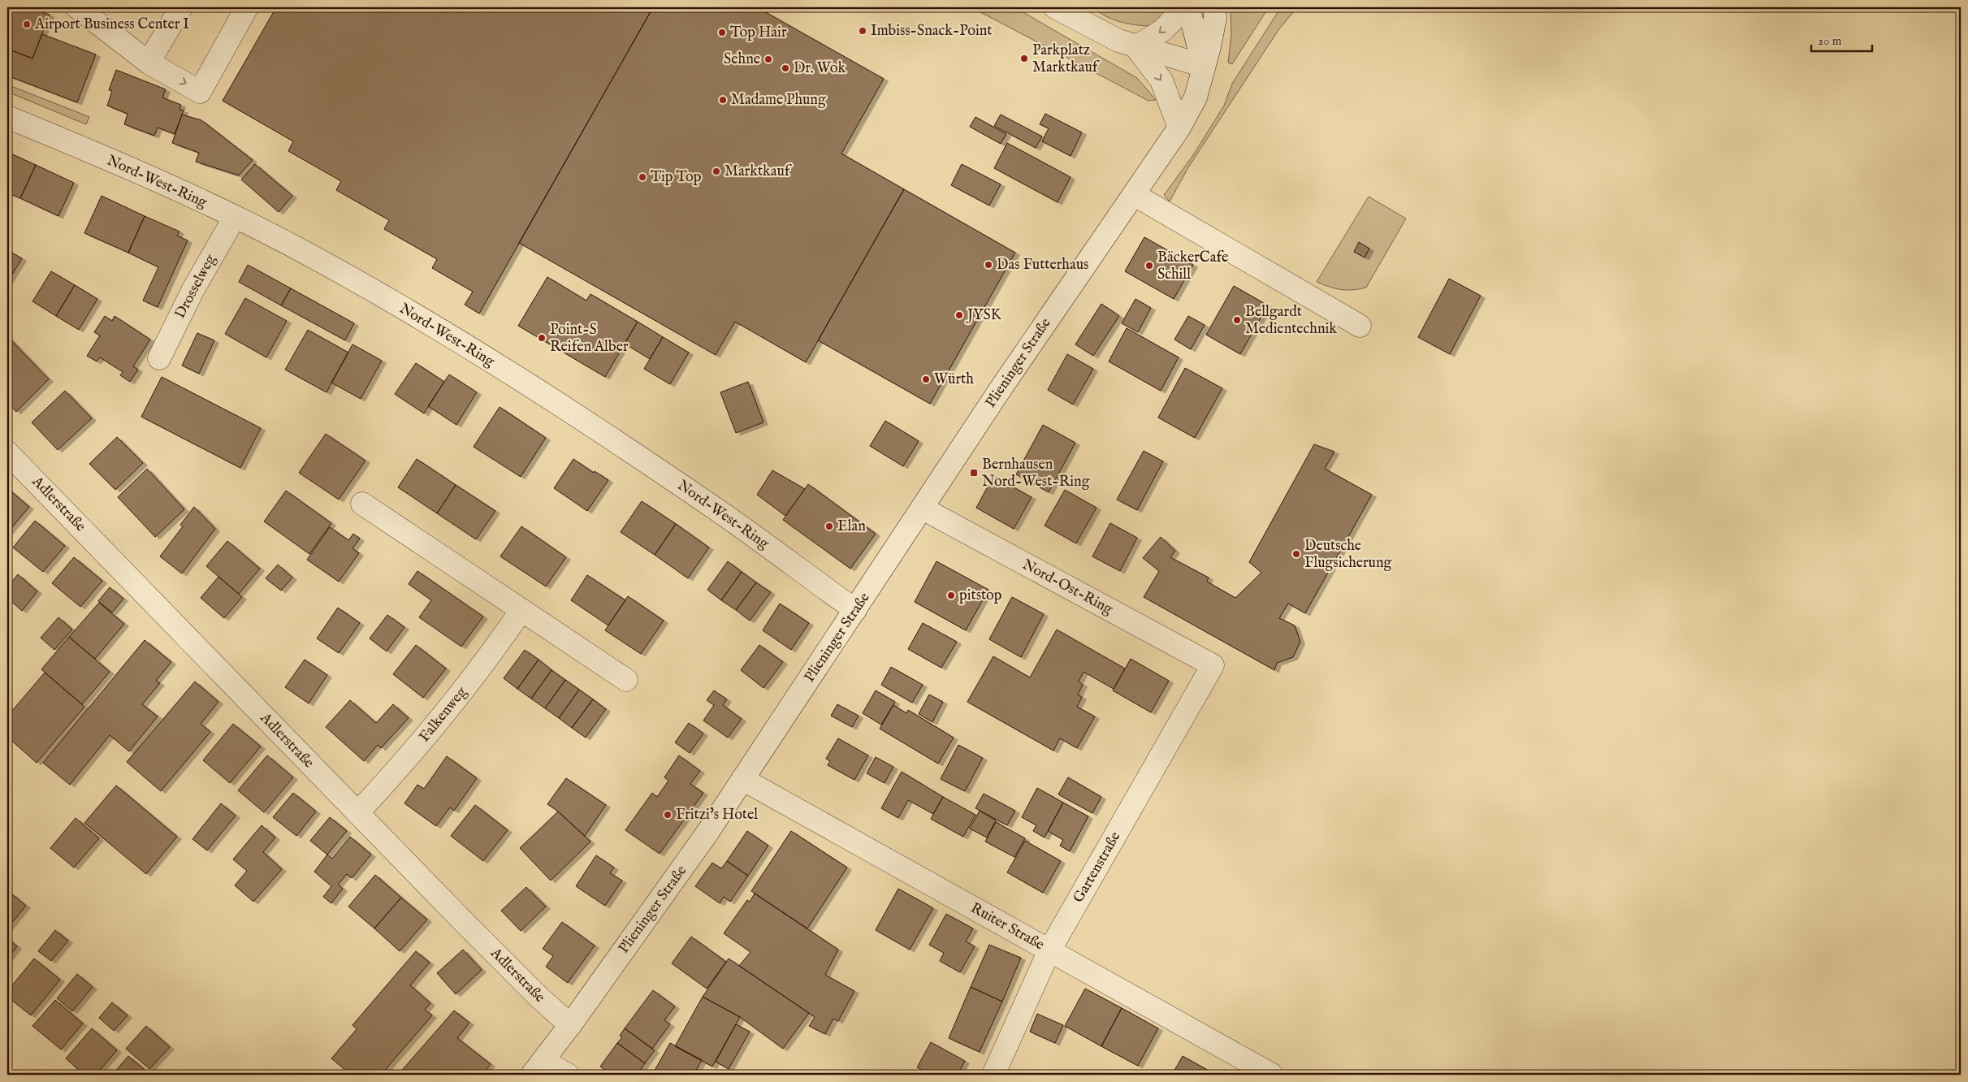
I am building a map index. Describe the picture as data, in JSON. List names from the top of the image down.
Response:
{
  "streets": {
    "street": [
      "Nord-West-Ring",
      "Drosselweg",
      "Plieninger Straße",
      "Adlerstraße",
      "Nord-Ost-Ring",
      "Falkenweg",
      "Gartenstraße",
      "Ruiter Straße"
    ]
  },
  "crossings": [
    ["Nord-West-Ring", "Drosselweg"],
    ["Nord-West-Ring", "Plieninger Straße"],
    ["Plieninger Straße", "Adlerstraße"],
    ["Plieninger Straße", "Nord-Ost-Ring"],
    ["Plieninger Straße", "Ruiter Straße"],
    ["Adlerstraße", "Falkenweg"],
    ["Nord-Ost-Ring", "Gartenstraße"],
    ["Gartenstraße", "Ruiter Straße"]
  ],
  "places": {
    "other": [
      "Airport Business Center I",
      "Imbiss-Snack-Point",
      "Top Hair",
      "Parkplatz Marktkauf",
      "Sehne",
      "Dr. Wok",
      "Madame Phung",
      "Marktkauf",
      "Tip Top",
      "Das Futterhaus",
      "BäckerCafe Schill",
      "JYSK",
      "Bellgardt Medientechnik",
      "Point-S Reifen Alber",
      "Würth",
      "Elan",
      "Deutsche Flugsicherung",
      "pitstop",
      "Fritzi's Hotel"
    ],
    "transit": ["Bernhausen Nord-West-Ring"]
  },
  "scale_bar": "20 m"
}
